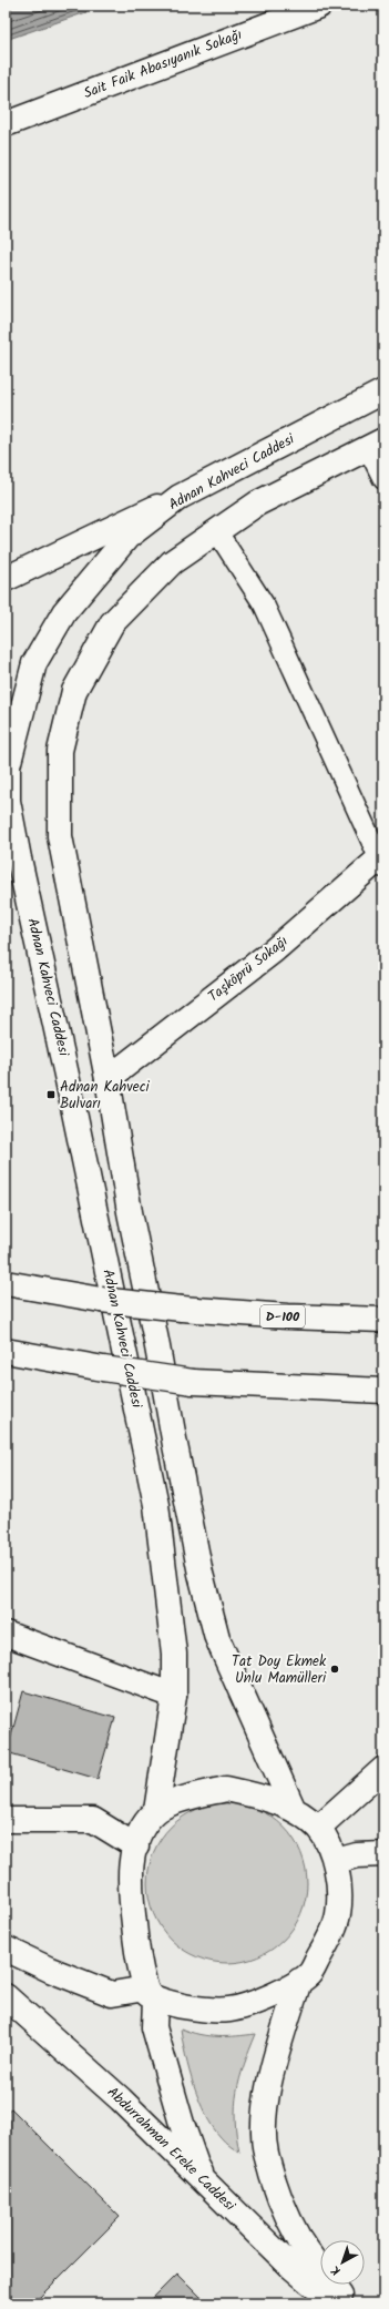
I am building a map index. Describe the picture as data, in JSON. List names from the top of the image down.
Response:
{
  "streets": {
    "main road": [
      "Sait Faik Abasıyanık Sokağı",
      "Adnan Kahveci Caddesi",
      "Taşköprü Sokağı",
      "D-100",
      "Abdurrahman Ereke Caddesi"
    ]
  },
  "places": {
    "transit": ["Adnan Kahveci Bulvarı"],
    "other": ["Tat Doy Ekmek Unlu Mamülleri"]
  },
  "north": "bottom left"
}
